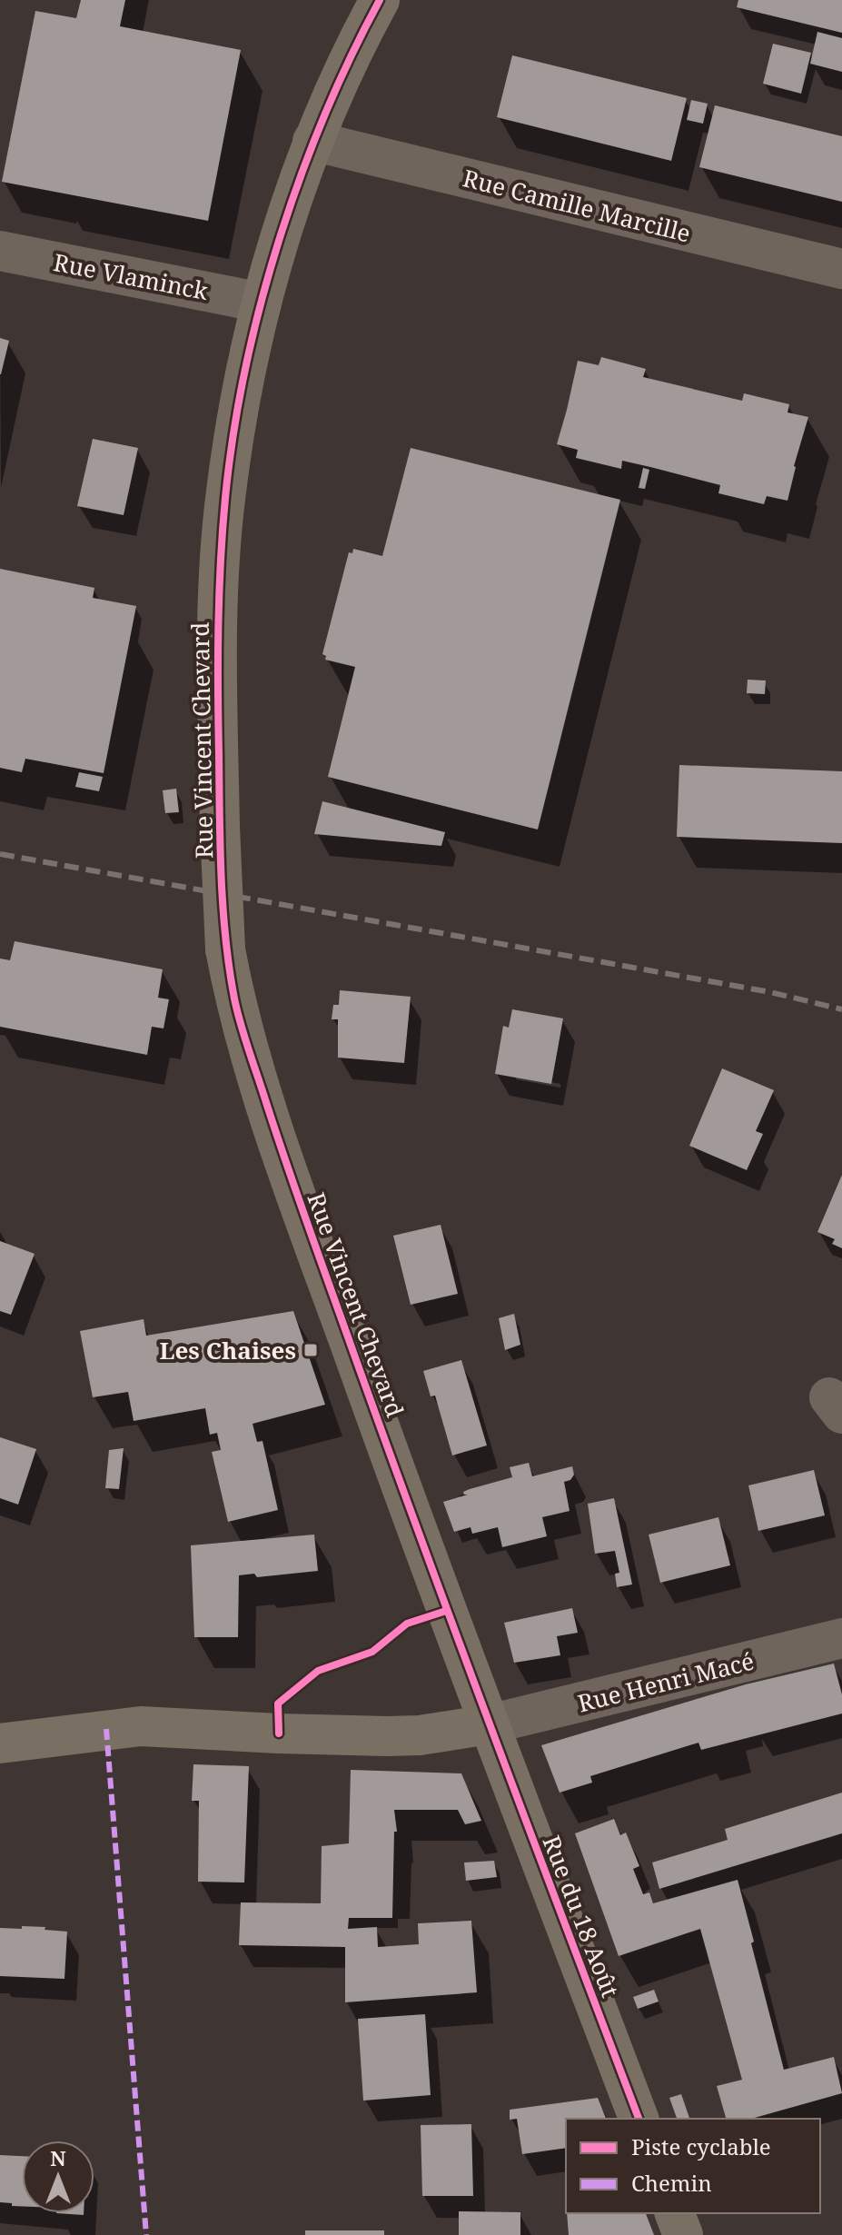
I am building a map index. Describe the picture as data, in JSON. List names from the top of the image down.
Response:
{
  "streets": {
    "street": [
      "Rue Camille Marcille",
      "Rue Vlaminck",
      "Rue Vincent Chevard",
      "Rue Henri Macé",
      "Rue du 18 Août"
    ]
  },
  "crossings": [
    ["Rue Camille Marcille", "Rue Vincent Chevard"],
    ["Rue Vlaminck", "Rue Vincent Chevard"],
    ["Rue Vincent Chevard", "Rue Henri Macé"],
    ["Rue Vincent Chevard", "Rue du 18 Août"],
    ["Rue Henri Macé", "Rue du 18 Août"]
  ],
  "places": {
    "transit": ["Les Chaises"]
  },
  "legend": ["Piste cyclable", "Chemin"],
  "north": "top"
}
